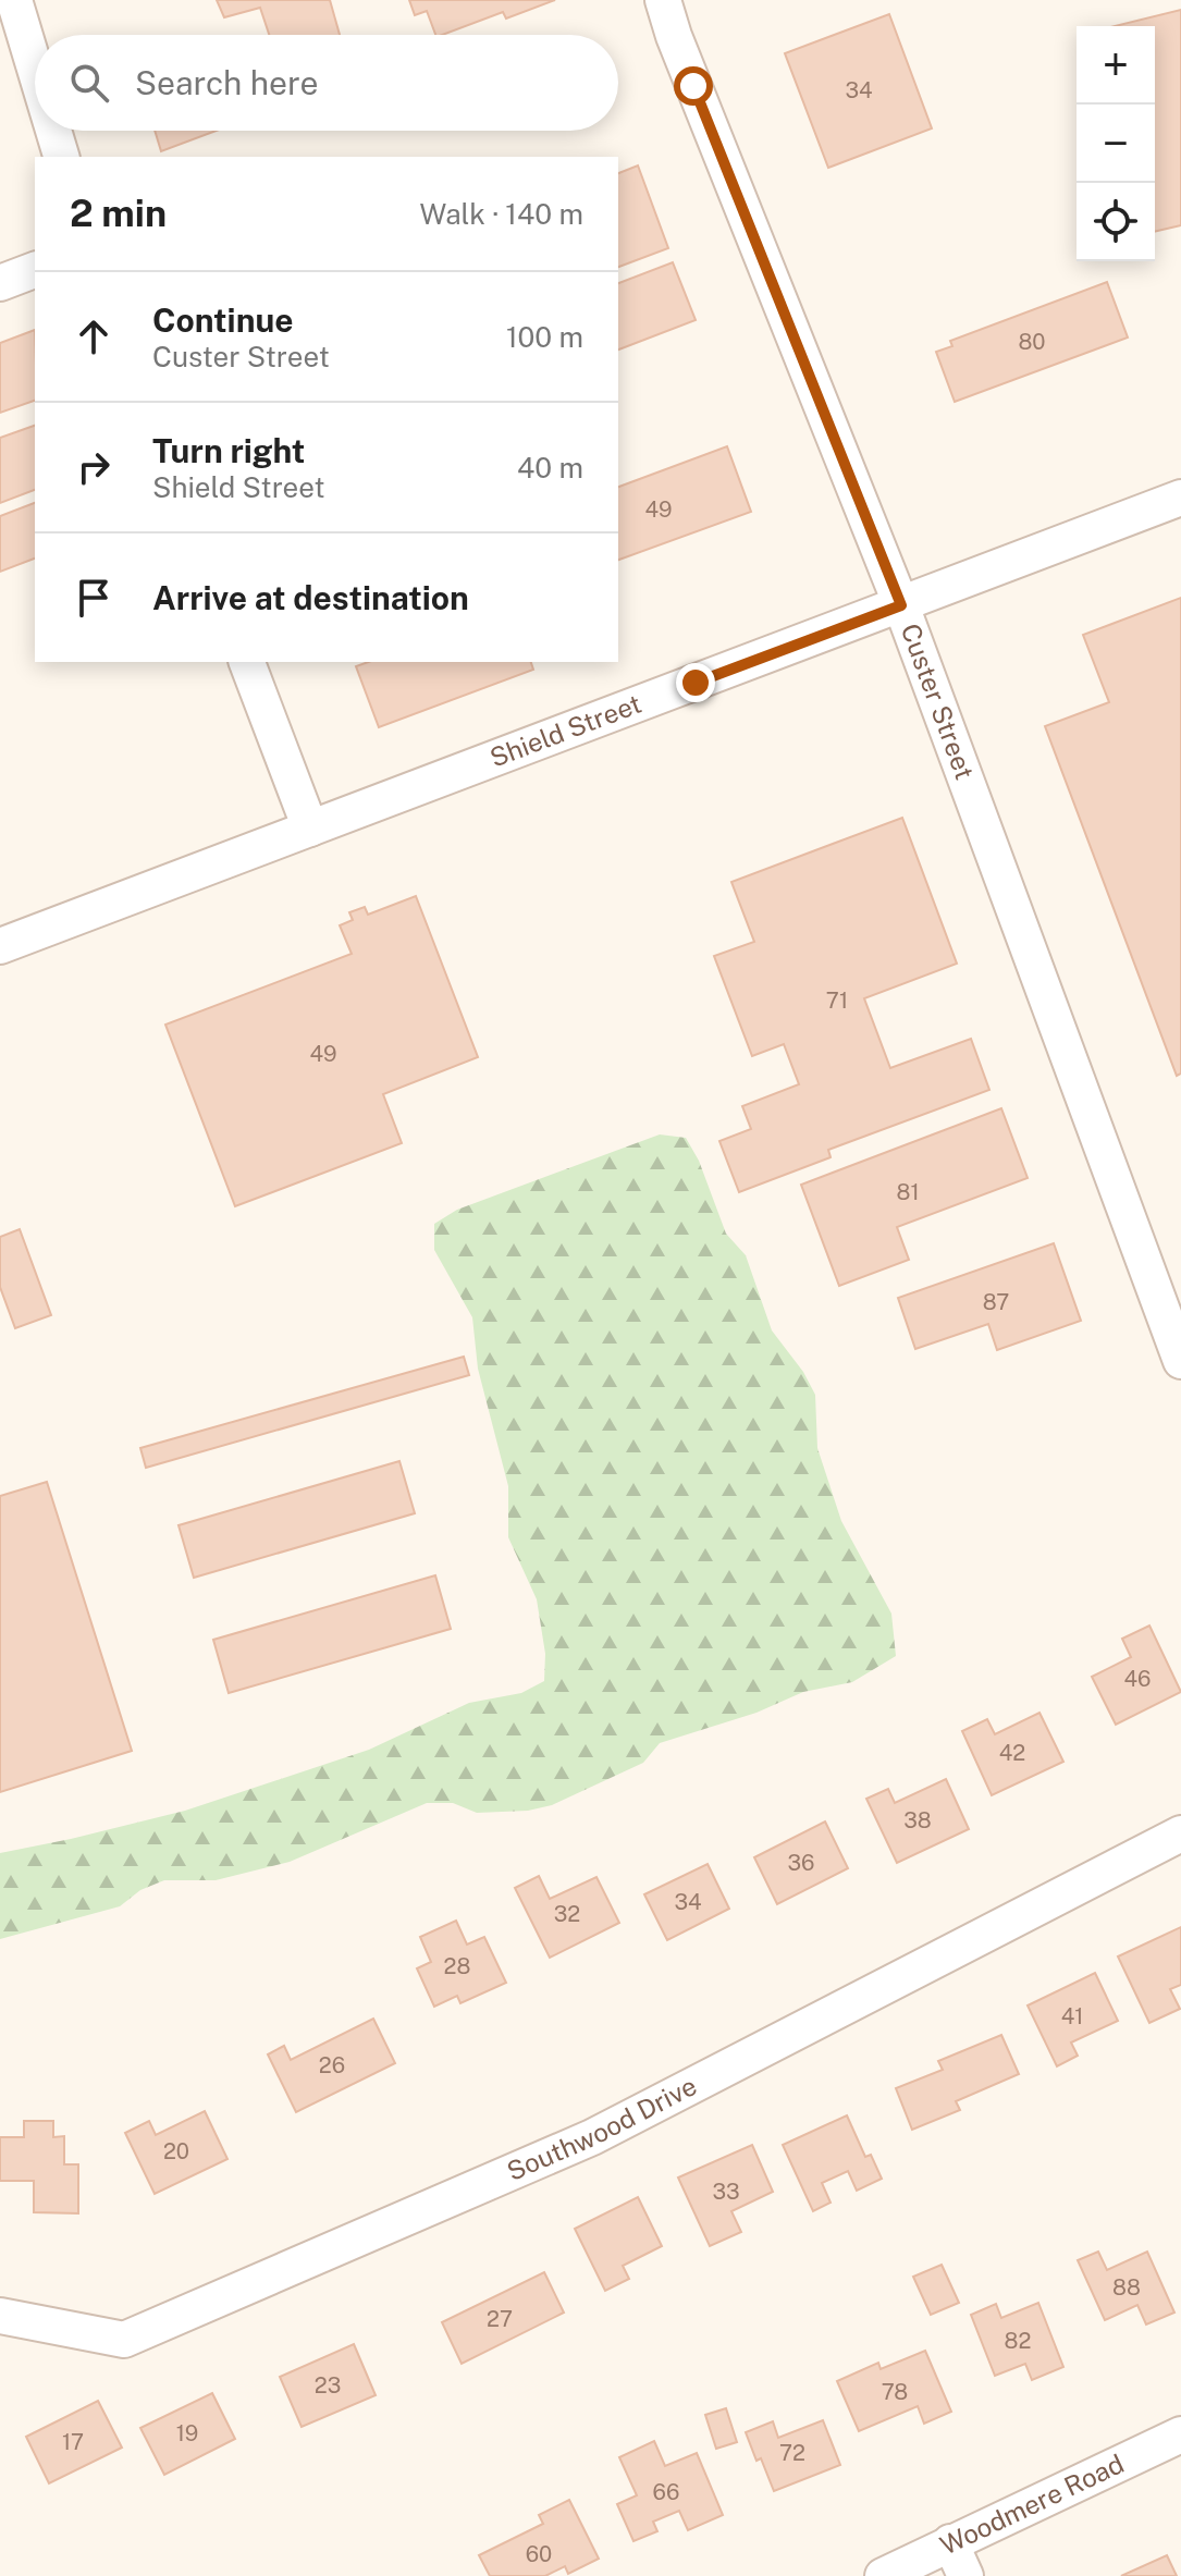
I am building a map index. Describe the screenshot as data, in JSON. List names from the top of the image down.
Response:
{
  "streets": {
    "street": [
      "Custer Street",
      "Shield Street",
      "Southwood Drive",
      "Woodmere Road"
    ]
  },
  "crossings": [
    ["Custer Street", "Shield Street"]
  ],
  "house_numbers": [
    "34",
    "80",
    "49",
    "71",
    "49",
    "81",
    "87",
    "46",
    "42",
    "38",
    "36",
    "34",
    "32",
    "28",
    "41",
    "26",
    "20",
    "33",
    "88",
    "27",
    "82",
    "23",
    "78",
    "19",
    "17",
    "72",
    "66",
    "60"
  ],
  "page": {
    "map_buttons": ["+", "−"],
    "search": "Search here",
    "heading": ["2 min", "Walk · 140 m"],
    "list": [
      ["Continue", "Custer Street", "100 m"],
      ["Turn right", "Shield Street", "40 m"],
      "Arrive at destination"
    ]
  }
}
